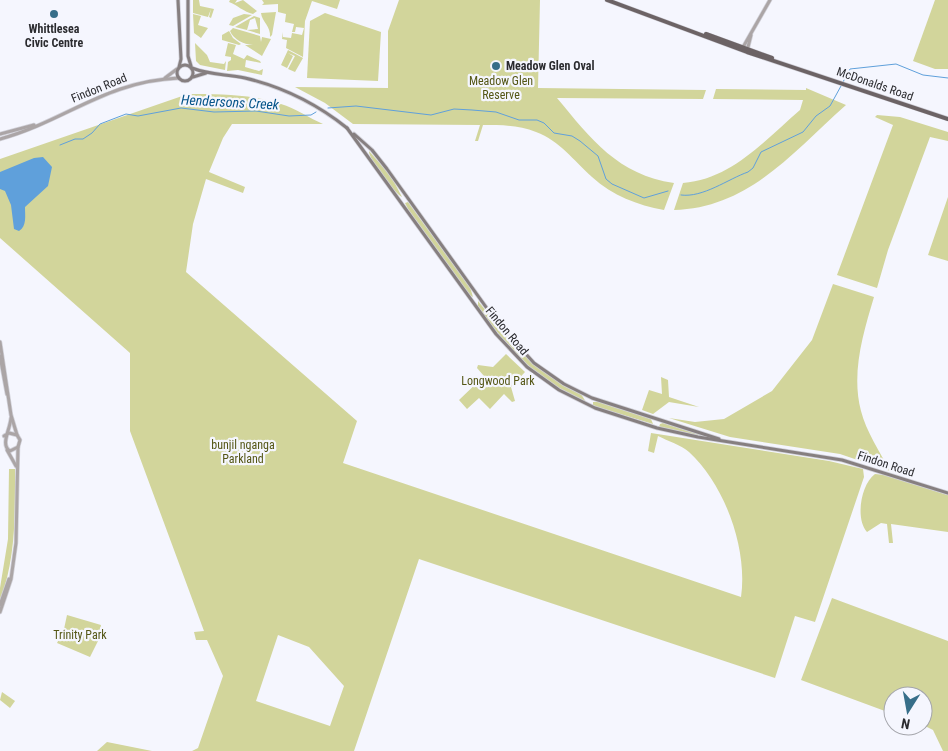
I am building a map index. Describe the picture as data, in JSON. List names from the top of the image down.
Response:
{
  "streets": {
    "main road": ["McDonalds Road", "Findon Road"]
  },
  "water": ["Hendersons Creek"],
  "parks": [
    "Meadow Glen Reserve",
    "Longwood Park",
    "bunjil nganga Parkland",
    "Trinity Park"
  ],
  "places": ["Whittlesea Civic Centre", "Meadow Glen Oval"],
  "north": "bottom"
}
